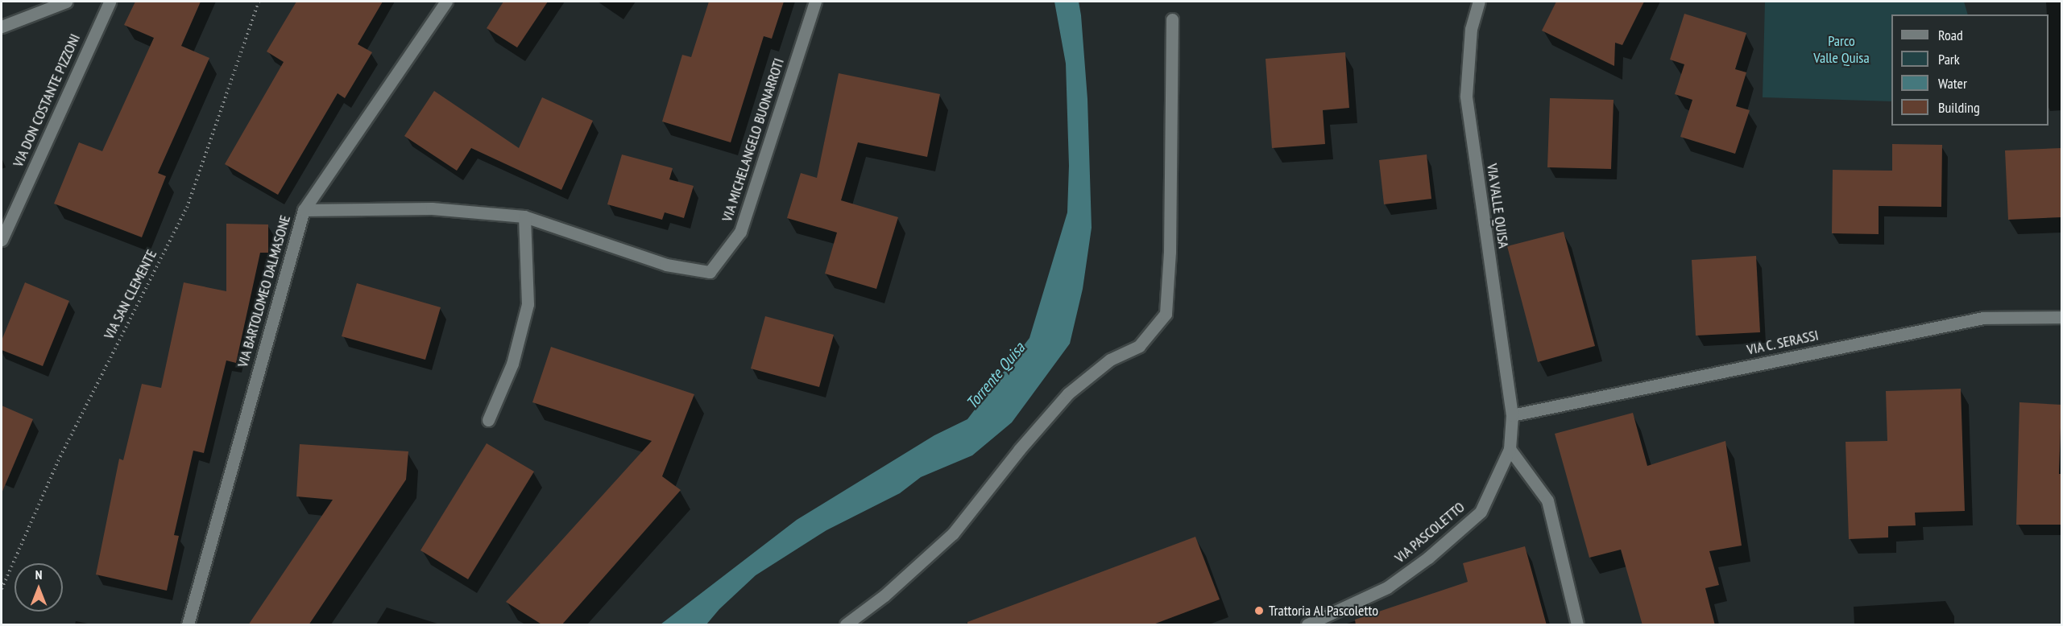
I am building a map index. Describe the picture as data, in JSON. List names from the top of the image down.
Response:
{
  "streets": {
    "street": [
      "VIA DON COSTANTE PIZZONI",
      "VIA MICHELANGELO BUONARROTI",
      "VIA VALLE QUISA",
      "VIA BARTOLOMEO DALMASONE",
      "VIA C. SERASSI",
      "VIA PASCOLETTO"
    ],
    "path": ["VIA SAN CLEMENTE"]
  },
  "crossings": [
    ["VIA MICHELANGELO BUONARROTI", "VIA BARTOLOMEO DALMASONE"],
    ["VIA VALLE QUISA", "VIA C. SERASSI"],
    ["VIA VALLE QUISA", "VIA PASCOLETTO"],
    ["VIA C. SERASSI", "VIA PASCOLETTO"]
  ],
  "water": ["Torrente Quisa"],
  "parks": ["Parco Valle Quisa"],
  "places": ["Trattoria Al Pascoletto"],
  "legend": [
    "Road",
    "Park",
    "Water",
    "Building"
  ],
  "north": "top"
}
